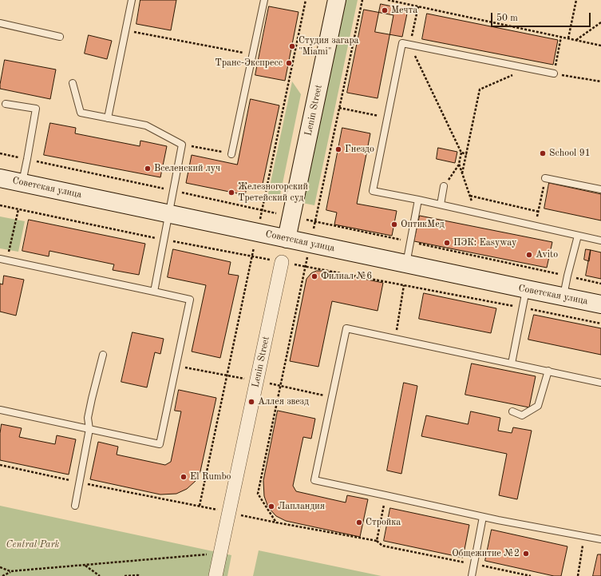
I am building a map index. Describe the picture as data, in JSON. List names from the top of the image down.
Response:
{
  "streets": {
    "main road": ["Lenin Street", "Советская улица"]
  },
  "crossings": [
    ["Lenin Street", "Советская улица"]
  ],
  "parks": ["Central Park"],
  "places": [
    "Мечта",
    "Студия загара \"Miami\"",
    "Транс-Экспресс",
    "Гнездо",
    "School 91",
    "Вселенский луч",
    "Железногорский Третейский суд",
    "ОптикМед",
    "ПЭК: Easyway",
    "Avito",
    "Филиал №6",
    "Аллея звезд",
    "El Rumbo",
    "Лапландия",
    "Стройка",
    "Общежитие №2"
  ],
  "scale_bar": "50 m"
}
